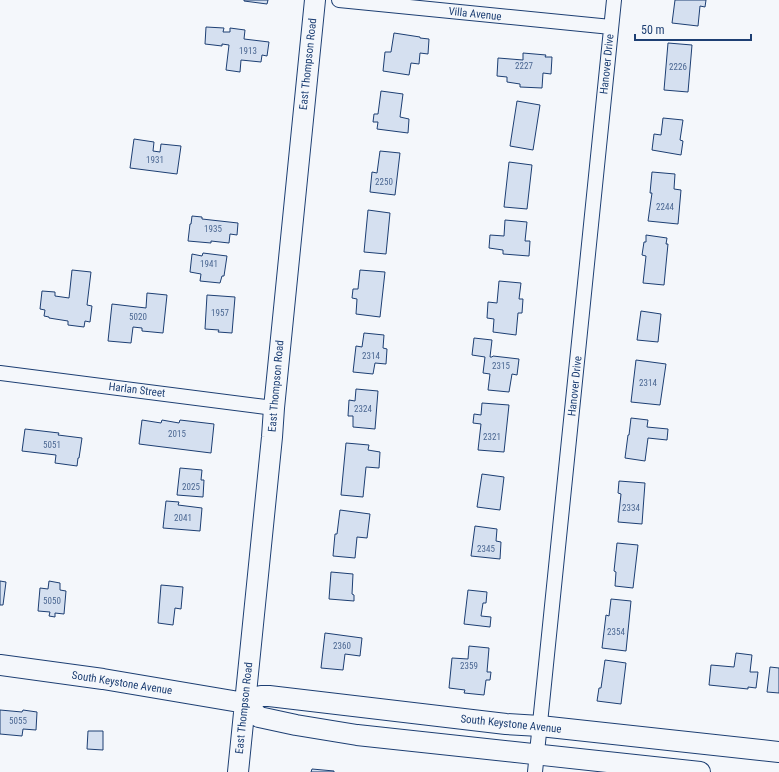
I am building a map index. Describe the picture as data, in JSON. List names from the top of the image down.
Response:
{
  "streets": {
    "main road": ["East Thompson Road", "South Keystone Avenue"],
    "street": ["Villa Avenue", "Hanover Drive", "Harlan Street"]
  },
  "crossings": [
    ["Villa Avenue", "Hanover Drive"],
    ["East Thompson Road", "Harlan Street"],
    ["East Thompson Road", "South Keystone Avenue"],
    ["Hanover Drive", "South Keystone Avenue"]
  ],
  "house_numbers": [
    "1913",
    "2227",
    "2226",
    "1931",
    "2250",
    "2244",
    "1935",
    "1941",
    "1957",
    "5020",
    "2314",
    "2315",
    "2314",
    "2324",
    "2015",
    "2321",
    "5051",
    "2025",
    "2334",
    "2041",
    "2345",
    "5050",
    "2354",
    "2360",
    "2359",
    "5055"
  ],
  "scale_bar": "50 m"
}
